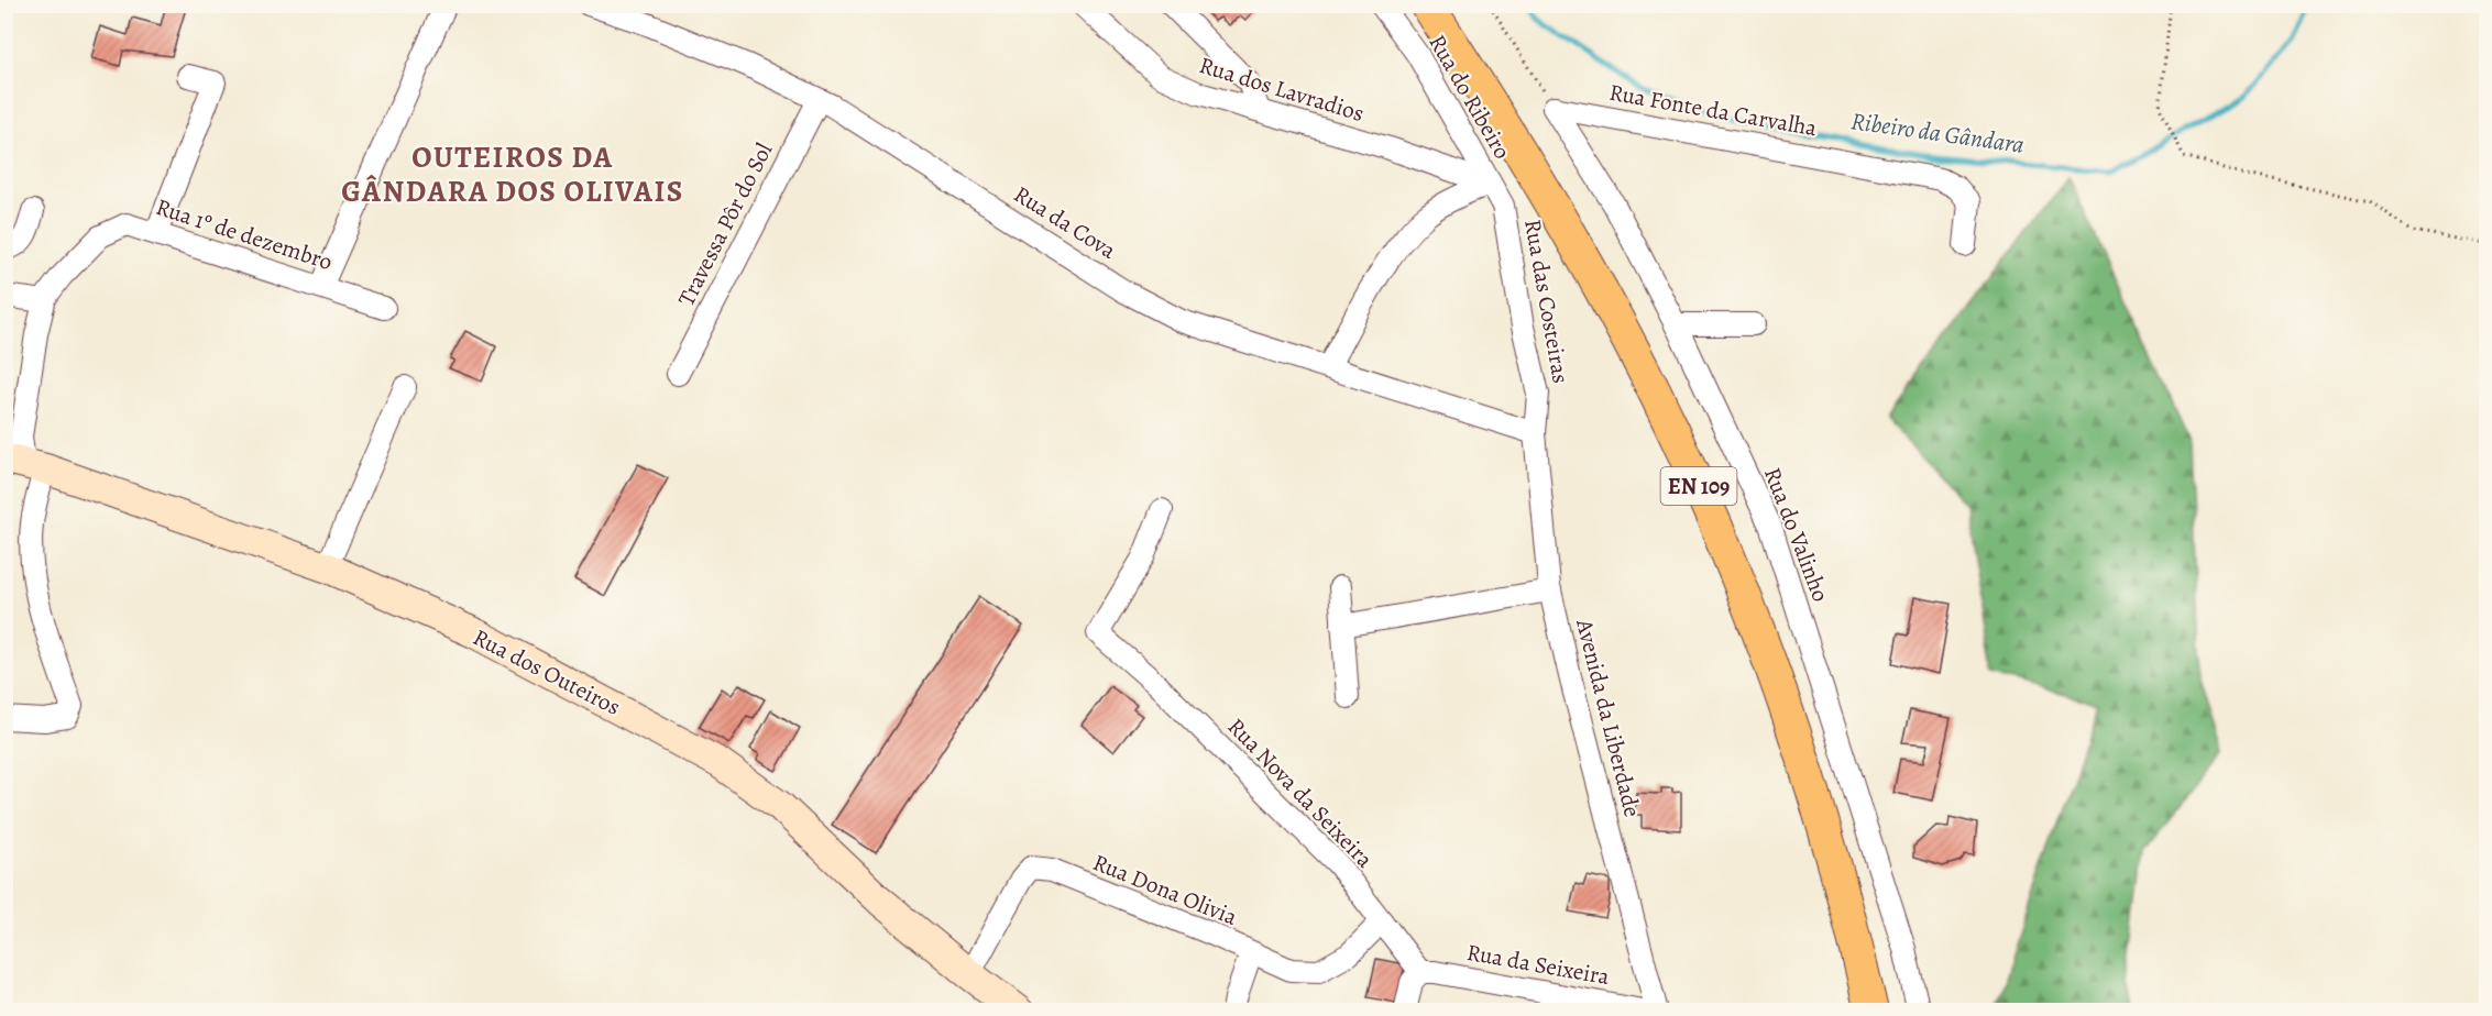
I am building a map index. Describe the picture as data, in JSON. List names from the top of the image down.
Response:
{
  "streets": {
    "main road": ["EN 109"],
    "street": [
      "Rua dos Lavradios",
      "Rua do Ribeiro",
      "Rua Fonte da Carvalha",
      "Rua da Cova",
      "Travessa Pôr do Sol",
      "Rua 1º de dezembro",
      "Rua das Costeiras",
      "Rua do Valinho",
      "Rua dos Outeiros",
      "Avenida da Liberdade",
      "Rua Nova da Seixeira",
      "Rua Dona Olivia",
      "Rua da Seixeira"
    ]
  },
  "crossings": [
    ["Rua dos Lavradios", "Rua do Ribeiro"],
    ["Rua dos Lavradios", "Rua das Costeiras"],
    ["Rua do Ribeiro", "Rua das Costeiras"],
    ["Rua Fonte da Carvalha", "Rua do Valinho"],
    ["Rua da Cova", "Travessa Pôr do Sol"],
    ["Rua da Cova", "Rua das Costeiras"],
    ["Rua da Cova", "Avenida da Liberdade"],
    ["Rua 1º de dezembro", "Rua dos Outeiros"],
    ["Rua das Costeiras", "Avenida da Liberdade"],
    ["Rua dos Outeiros", "Rua Dona Olivia"],
    ["Rua Nova da Seixeira", "Rua Dona Olivia"],
    ["Rua Nova da Seixeira", "Rua da Seixeira"]
  ],
  "districts": ["OUTEIROS DA GÂNDARA DOS OLIVAIS"],
  "water": ["Ribeiro da Gândara"]
}
